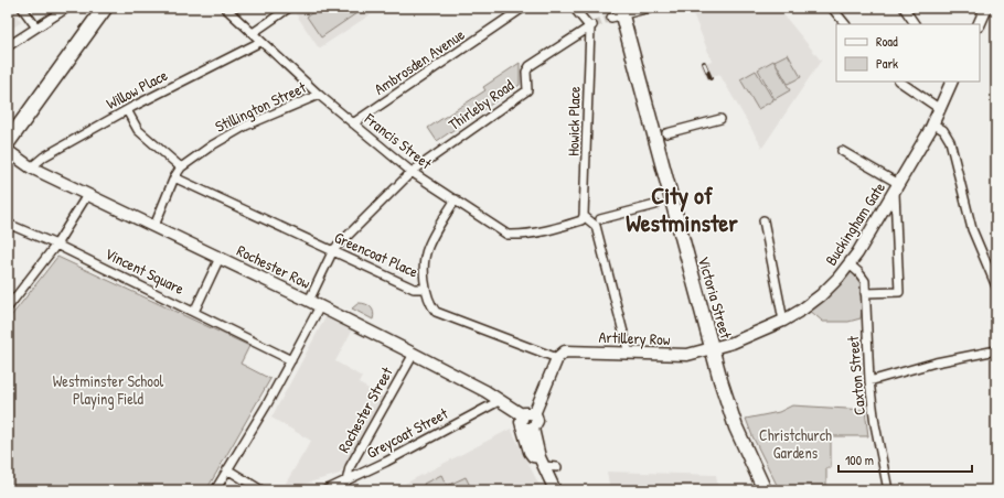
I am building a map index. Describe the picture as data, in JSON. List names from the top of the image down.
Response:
{
  "streets": {
    "main road": [
      "Buckingham Gate",
      "Rochester Row",
      "Victoria Street",
      "Artillery Row"
    ],
    "street": [
      "Ambrosden Avenue",
      "Willow Place",
      "Thirleby Road",
      "Stillington Street",
      "Howick Place",
      "Francis Street",
      "Greencoat Place",
      "Vincent Square",
      "Caxton Street",
      "Rochester Street",
      "Greycoat Street"
    ]
  },
  "crossings": [
    ["Ambrosden Avenue", "Francis Street"],
    ["Willow Place", "Francis Street"],
    ["Willow Place", "Rochester Row"],
    ["Thirleby Road", "Howick Place"],
    ["Thirleby Road", "Francis Street"],
    ["Stillington Street", "Francis Street"],
    ["Stillington Street", "Greencoat Place"],
    ["Stillington Street", "Rochester Row"],
    ["Howick Place", "Francis Street"],
    ["Buckingham Gate", "Victoria Street"],
    ["Buckingham Gate", "Artillery Row"],
    ["Buckingham Gate", "Caxton Street"],
    ["Greencoat Place", "Artillery Row"],
    ["Rochester Row", "Rochester Street"],
    ["Rochester Row", "Greycoat Street"],
    ["Victoria Street", "Artillery Row"],
    ["Rochester Street", "Greycoat Street"]
  ],
  "districts": ["City of Westminster"],
  "parks": ["Westminster School Playing Field", "Christchurch Gardens"],
  "legend": ["Road", "Park"],
  "scale_bar": "100 m"
}
